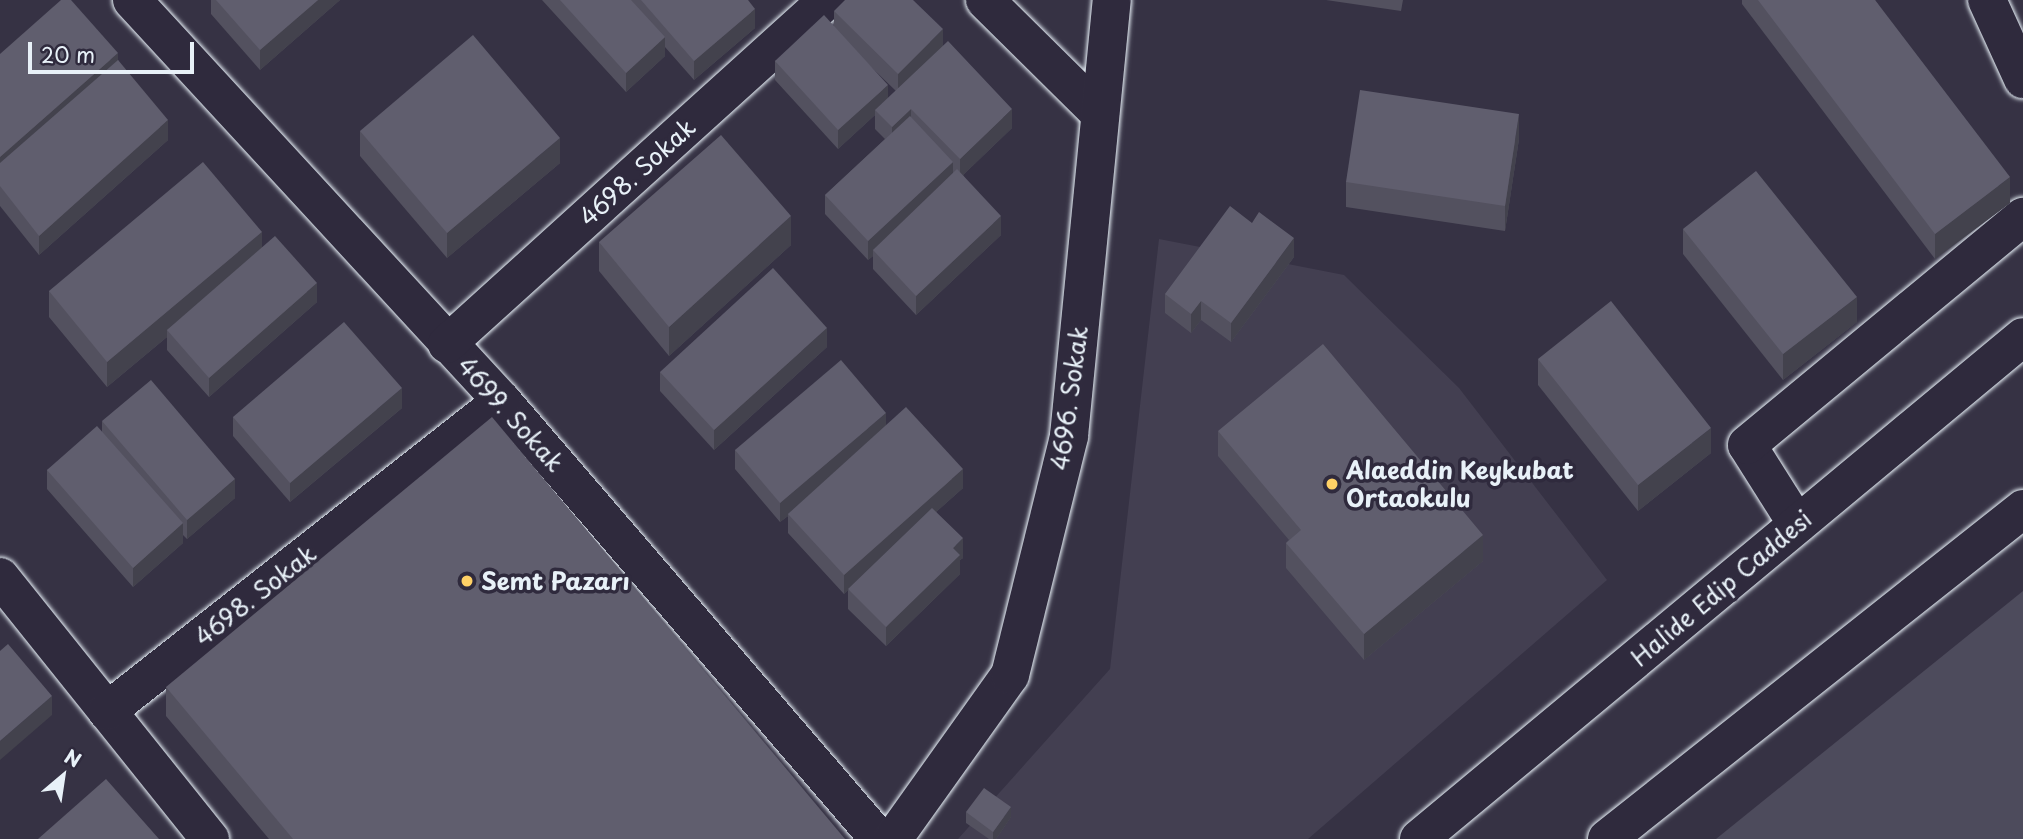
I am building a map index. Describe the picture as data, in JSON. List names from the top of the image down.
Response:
{
  "streets": {
    "street": [
      "4698. Sokak",
      "4696. Sokak",
      "4699. Sokak",
      "Halide Edip Caddesi"
    ]
  },
  "crossings": [
    ["4698. Sokak", "4699. Sokak"]
  ],
  "places": ["Alaeddin Keykubat Ortaokulu", "Semt Pazarı"],
  "scale_bar": "20 m",
  "north": "top right"
}
